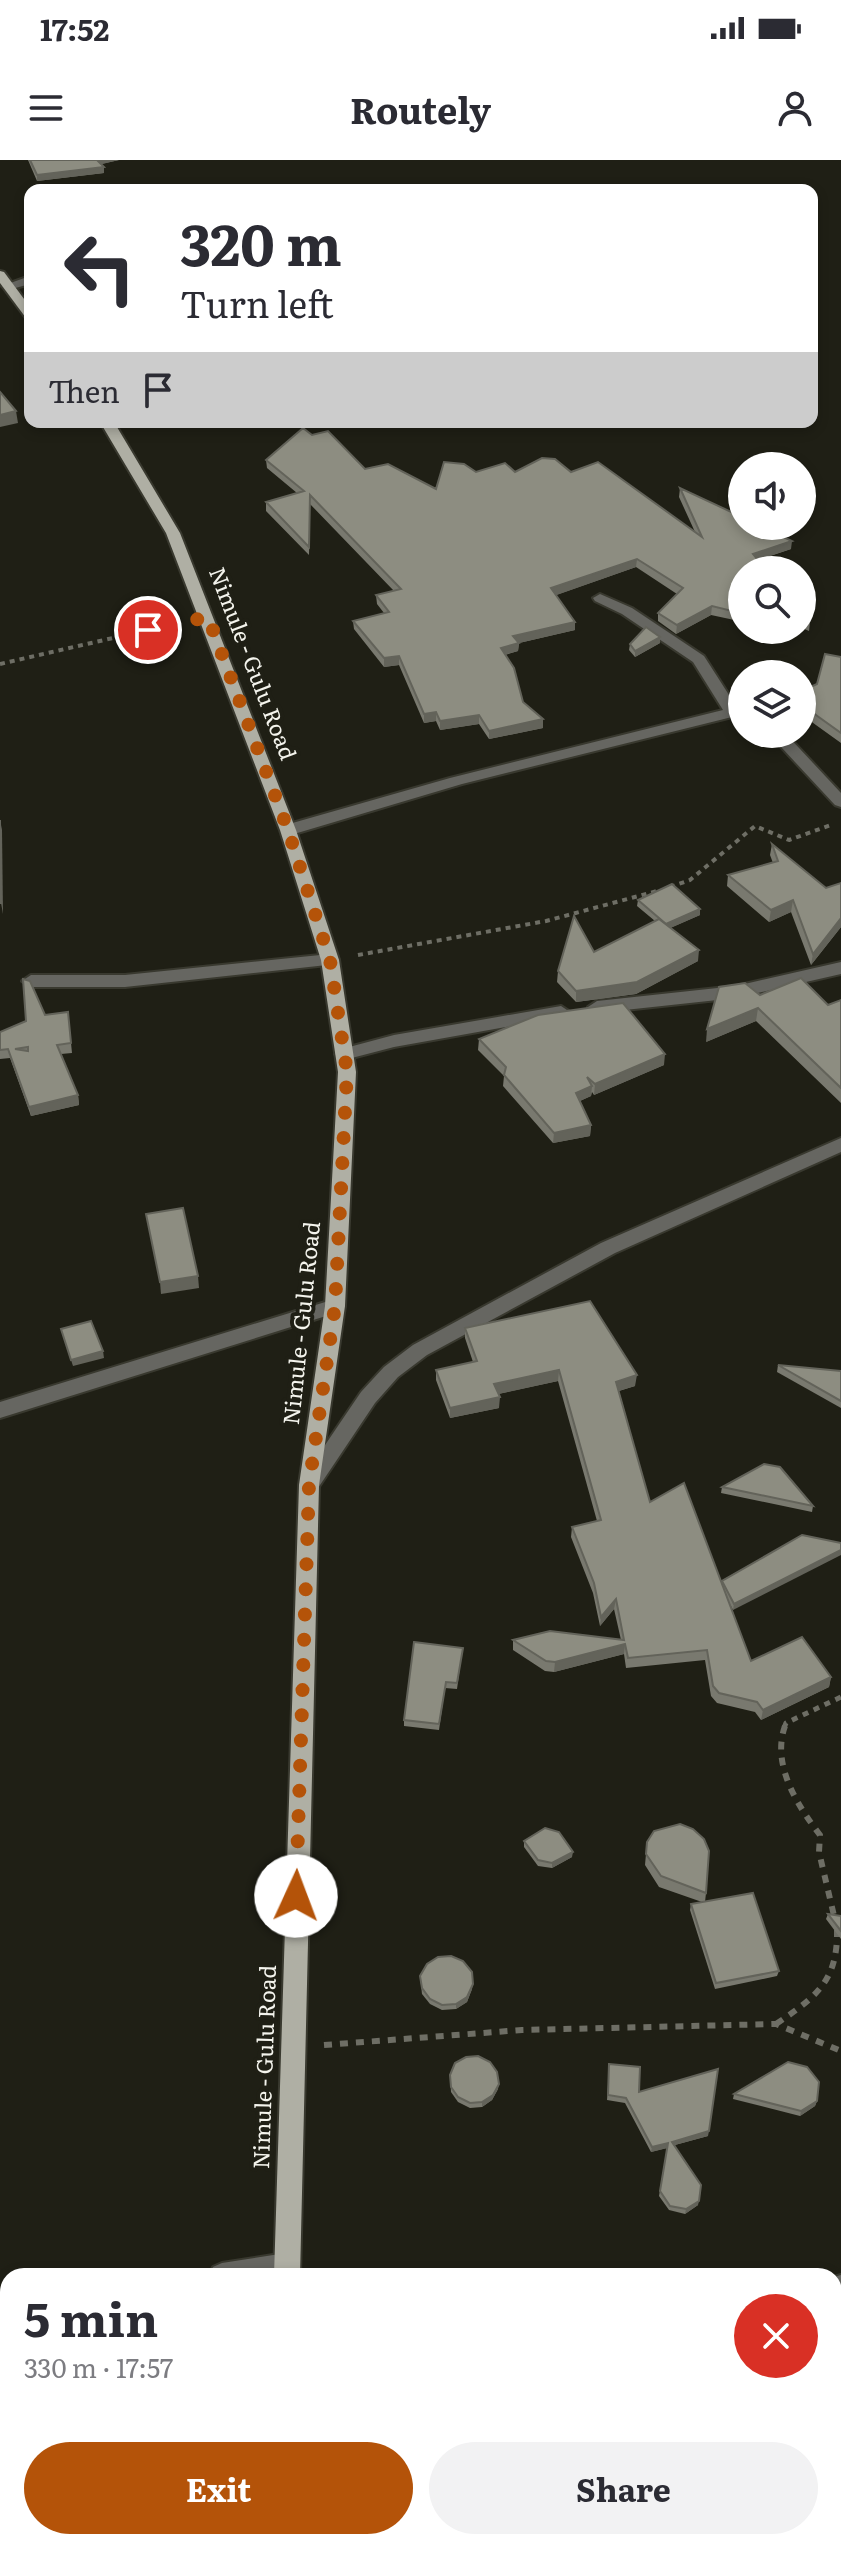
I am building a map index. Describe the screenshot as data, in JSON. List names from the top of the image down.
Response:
{
  "streets": {
    "main road": ["Nimule - Gulu Road"]
  },
  "page": {
    "status": "17:52",
    "header": "Routely",
    "turn": ["320 m", "Turn left"],
    "then": "Then",
    "heading": ["5 min", "330 m · 17:57"],
    "buttons": ["Exit", "Share"]
  }
}
